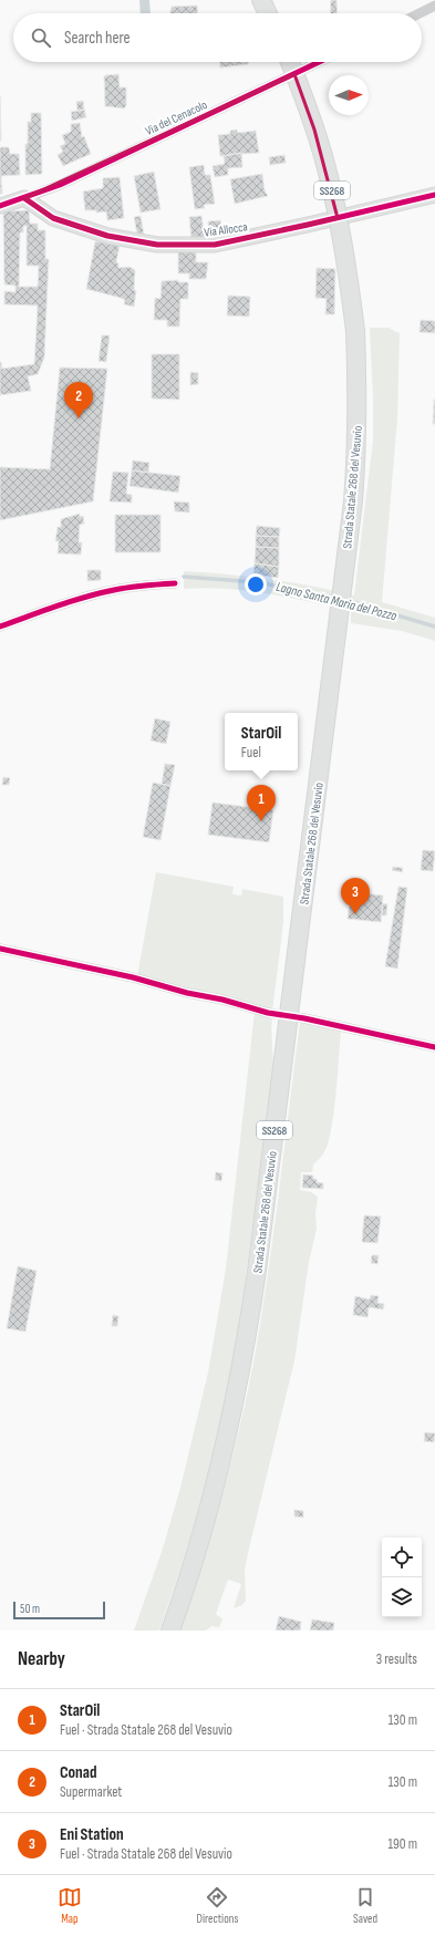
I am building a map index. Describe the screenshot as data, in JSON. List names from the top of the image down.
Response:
{
  "streets": {
    "highway": ["SS268", "Strada Statale 268 del Vesuvio"],
    "street": ["Via del Cenacolo", "Via Allocca"]
  },
  "crossings": [
    ["Via del Cenacolo", "Via Allocca"]
  ],
  "water": ["Lagno Santa Maria del Pozzo"],
  "scale_bar": "50 m",
  "north": "right",
  "page": {
    "search": "Search here",
    "pins": ["2", "1", "3"],
    "popup": ["StarOil", "Fuel"],
    "scale": "50 m",
    "heading": ["Nearby", "3 results"],
    "list": [
      {
        "mark": "1",
        "name": "StarOil",
        "note": "Fuel · Strada Statale 268 del Vesuvio",
        "value": "130 m"
      },
      {
        "mark": "2",
        "name": "Conad",
        "note": "Supermarket",
        "value": "130 m"
      },
      {
        "mark": "3",
        "name": "Eni Station",
        "note": "Fuel · Strada Statale 268 del Vesuvio",
        "value": "190 m"
      }
    ],
    "nav": ["Map", "Directions", "Saved"]
  }
}
